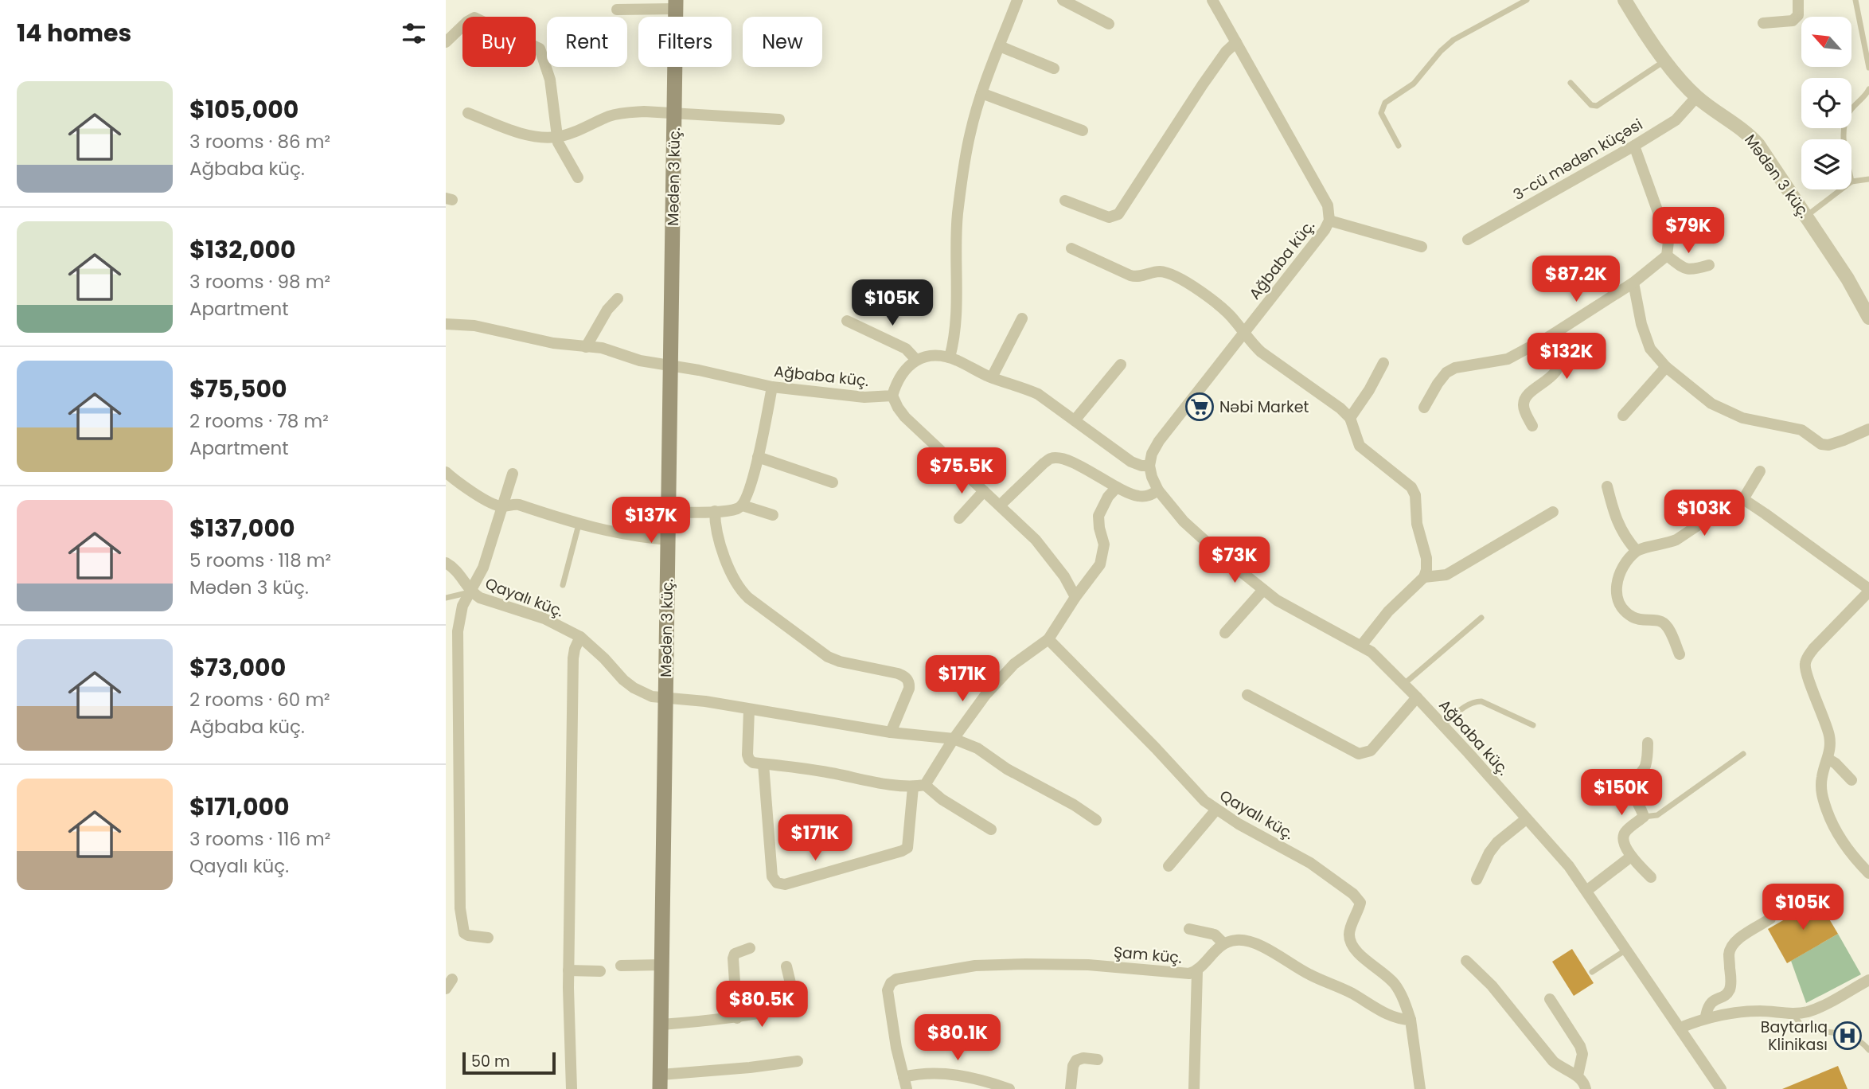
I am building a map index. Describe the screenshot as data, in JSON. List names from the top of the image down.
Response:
{
  "streets": {
    "main road": ["Mədən 3 küç."],
    "street": [
      "3-cü mədən küçəsi",
      "Ağbaba küç.",
      "Qayalı küç.",
      "Şam küç."
    ]
  },
  "crossings": [
    ["3-cü mədən küçəsi", "Mədən 3 küç."],
    ["Mədən 3 küç.", "Ağbaba küç."],
    ["Mədən 3 küç.", "Qayalı küç."]
  ],
  "places": {
    "supermarket": ["Nəbi Market"],
    "hospital": ["Baytarlıq Klinikası"]
  },
  "scale_bar": "50 m",
  "north": "top left",
  "page": {
    "heading": "14 homes",
    "chip": [
      "Buy",
      "Rent",
      "Filters",
      "New"
    ],
    "list": [
      {
        "name": "$105,000",
        "note": "3 rooms · 86 m² · Ağbaba küç."
      },
      {
        "name": "$132,000",
        "note": "3 rooms · 98 m² · Apartment"
      },
      {
        "name": "$75,500",
        "note": "2 rooms · 78 m² · Apartment"
      },
      {
        "name": "$137,000",
        "note": "5 rooms · 118 m² · Mədən 3 küç."
      },
      {
        "name": "$73,000",
        "note": "2 rooms · 60 m² · Ağbaba küç."
      },
      {
        "name": "$171,000",
        "note": "3 rooms · 116 m² · Qayalı küç."
      }
    ],
    "price": [
      "$79K",
      "$87.2K",
      "$105K",
      "$132K",
      "$75.5K",
      "$103K",
      "$137K",
      "$73K",
      "$171K",
      "$150K",
      "$171K",
      "$105K",
      "$80.5K",
      "$80.1K"
    ],
    "scale": "50 m"
  }
}
